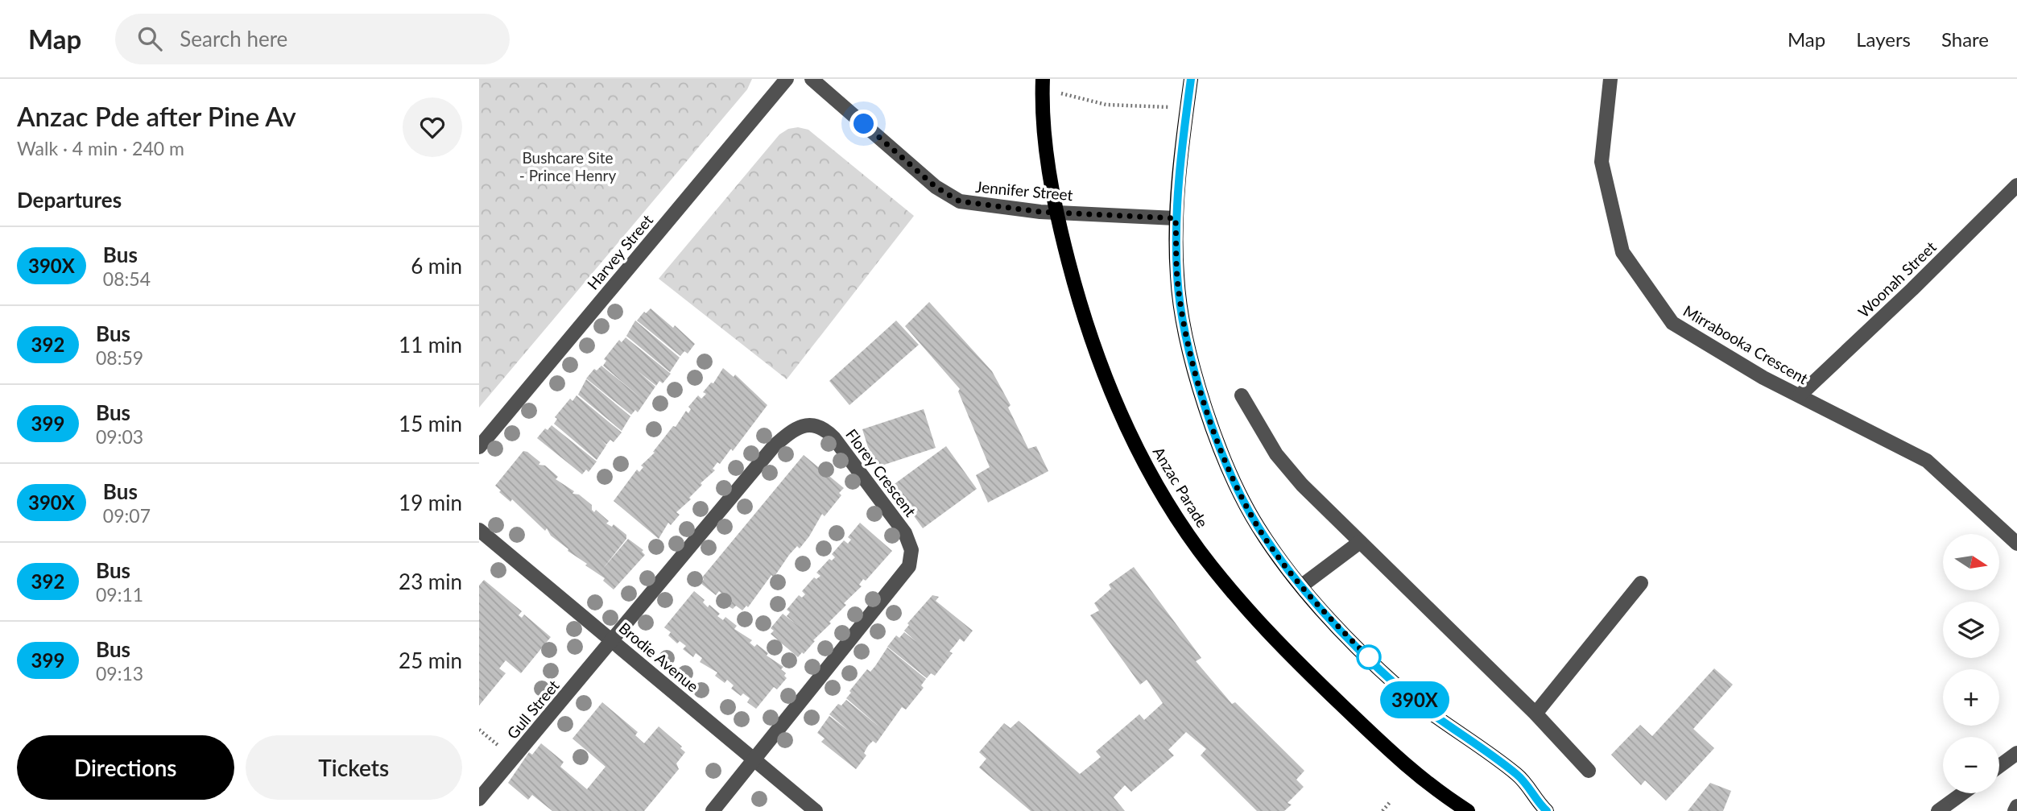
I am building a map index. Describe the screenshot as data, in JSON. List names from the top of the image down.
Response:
{
  "streets": {
    "main road": ["Anzac Parade"],
    "street": [
      "Jennifer Street",
      "Harvey Street",
      "Woonah Street",
      "Mirrabooka Crescent",
      "Florey Crescent",
      "Brodie Avenue",
      "Gull Street"
    ]
  },
  "crossings": [
    ["Jennifer Street", "Anzac Parade"],
    ["Woonah Street", "Mirrabooka Crescent"],
    ["Florey Crescent", "Brodie Avenue"],
    ["Florey Crescent", "Gull Street"],
    ["Brodie Avenue", "Gull Street"]
  ],
  "parks": ["Bushcare Site - Prince Henry"],
  "lines": ["bus line 390X"],
  "north": "right",
  "page": {
    "header": "Map",
    "search": "Search here",
    "nav": ["Map", "Layers", "Share"],
    "heading": [
      ["Anzac Pde after Pine Av", "Walk · 4 min · 240 m"],
      "Departures"
    ],
    "on_map": "390X",
    "list": [
      {
        "mark": "390X",
        "name": "Bus",
        "note": "08:54",
        "value": "6 min"
      },
      {
        "mark": "392",
        "name": "Bus",
        "note": "08:59",
        "value": "11 min"
      },
      {
        "mark": "399",
        "name": "Bus",
        "note": "09:03",
        "value": "15 min"
      },
      {
        "mark": "390X",
        "name": "Bus",
        "note": "09:07",
        "value": "19 min"
      },
      {
        "mark": "392",
        "name": "Bus",
        "note": "09:11",
        "value": "23 min"
      },
      {
        "mark": "399",
        "name": "Bus",
        "note": "09:13",
        "value": "25 min"
      }
    ],
    "map_buttons": ["+", "−"],
    "buttons": ["Directions", "Tickets"]
  }
}
